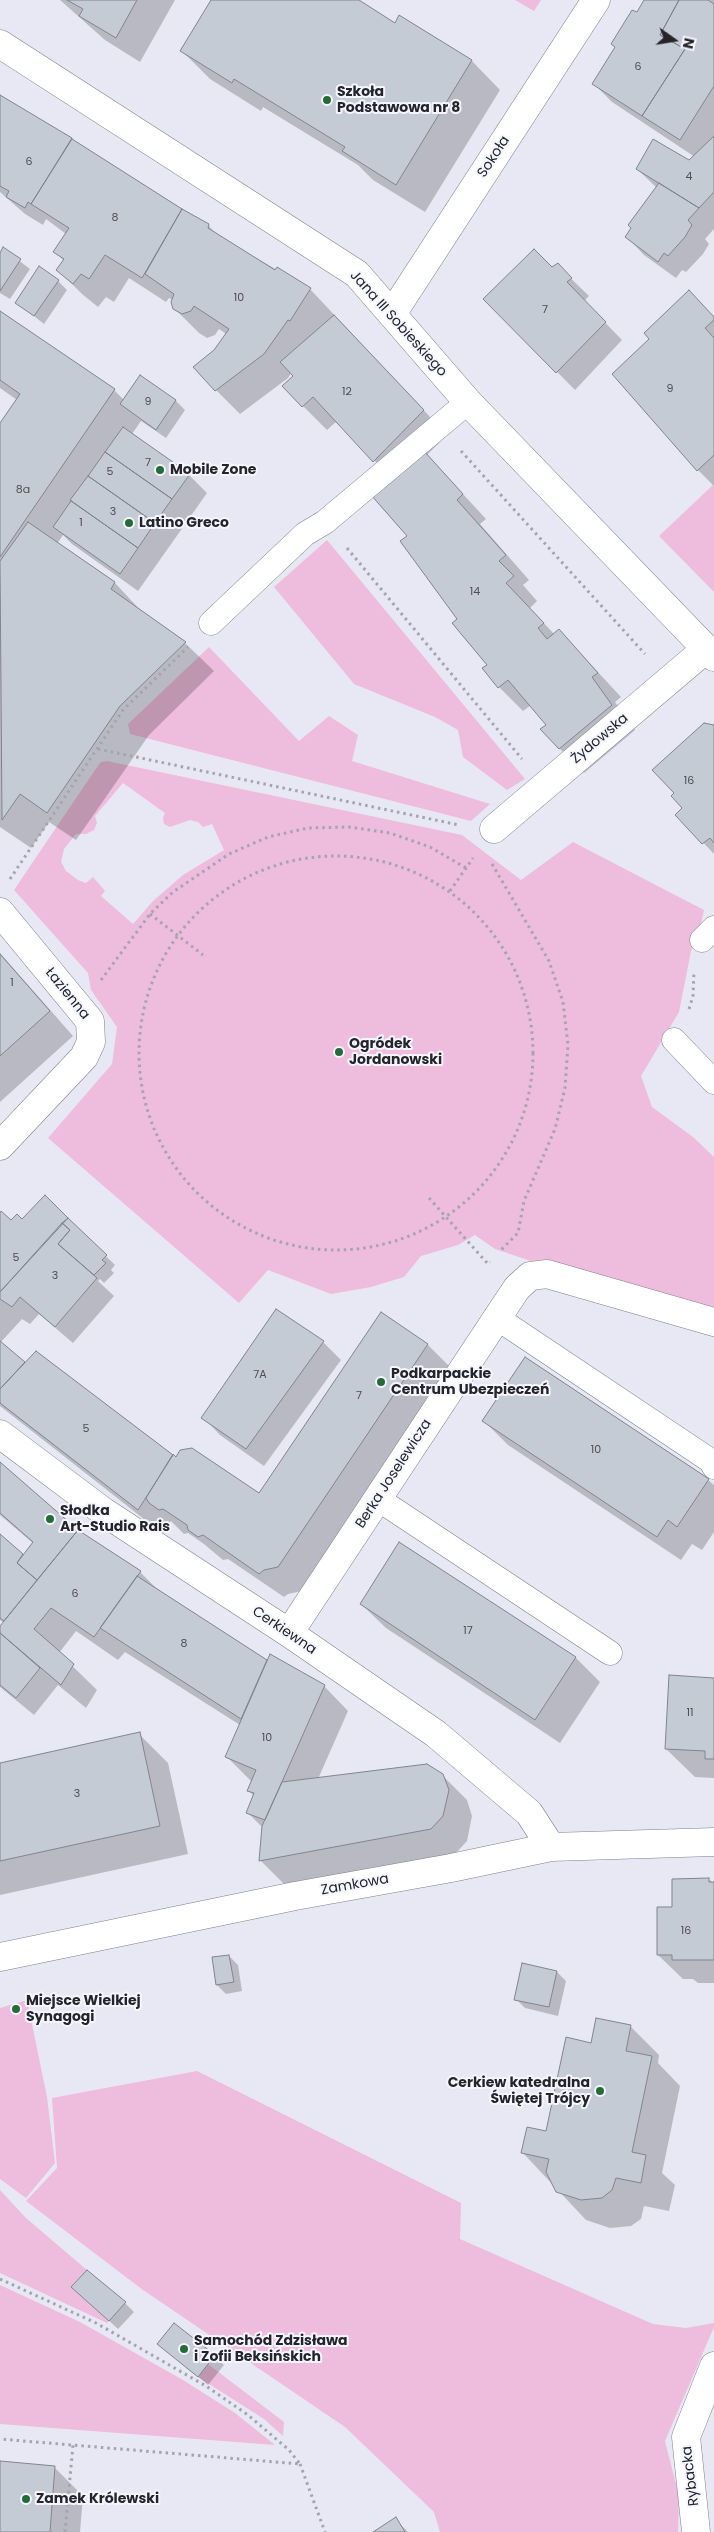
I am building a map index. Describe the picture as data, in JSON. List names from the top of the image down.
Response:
{
  "streets": {
    "street": [
      "Sokoła",
      "Jana III Sobieskiego",
      "Żydowska",
      "Łazienna",
      "Berka Joselewicza",
      "Cerkiewna",
      "Zamkowa",
      "Rybacka"
    ]
  },
  "crossings": [
    ["Sokoła", "Jana III Sobieskiego"],
    ["Jana III Sobieskiego", "Żydowska"],
    ["Berka Joselewicza", "Cerkiewna"],
    ["Cerkiewna", "Zamkowa"]
  ],
  "places": [
    "Szkoła Podstawowa nr 8",
    "Mobile Zone",
    "Latino Greco",
    "Ogródek Jordanowski",
    "Podkarpackie Centrum Ubezpieczeń",
    "Słodka Art-Studio Rais",
    "Miejsce Wielkiej Synagogi",
    "Cerkiew katedralna Świętej Trójcy",
    "Samochód Zdzisława i Zofii Beksińskich",
    "Zamek Królewski"
  ],
  "house_numbers": [
    "6",
    "6",
    "4",
    "8",
    "10",
    "7",
    "9",
    "12",
    "9",
    "7",
    "5",
    "8a",
    "3",
    "1",
    "14",
    "16",
    "1",
    "5",
    "3",
    "7A",
    "7",
    "5",
    "10",
    "6",
    "17",
    "8",
    "11",
    "10",
    "3",
    "16"
  ],
  "north": "right"
}
